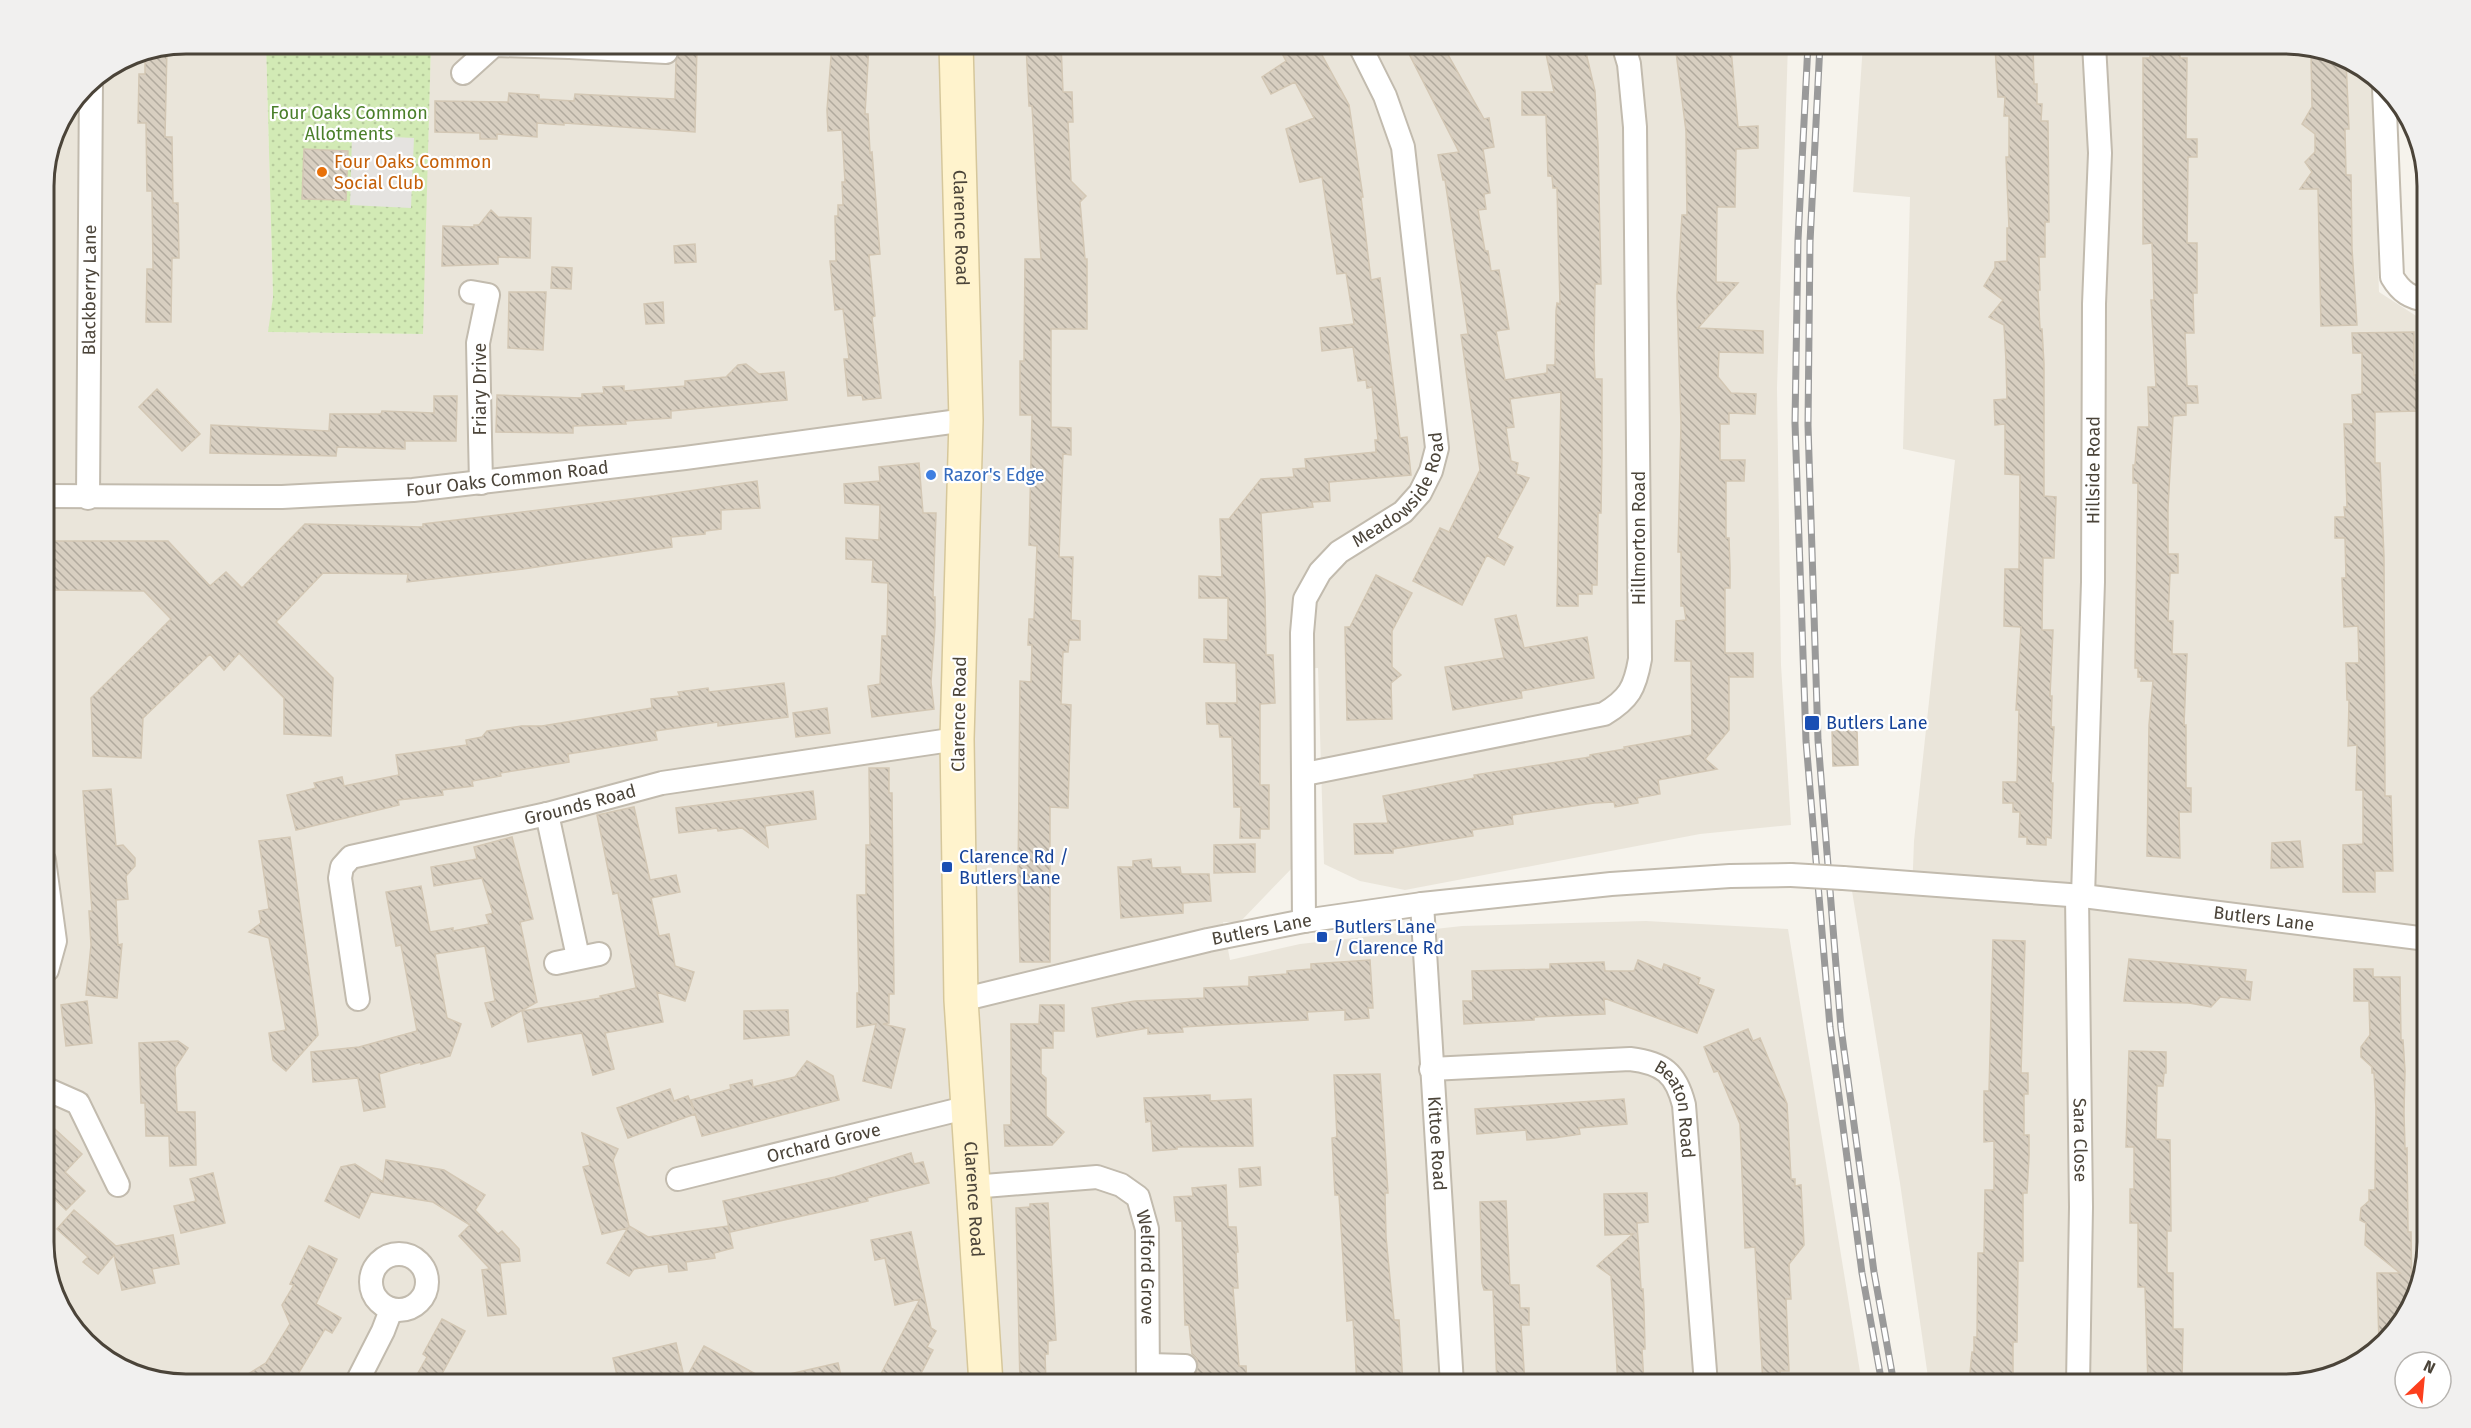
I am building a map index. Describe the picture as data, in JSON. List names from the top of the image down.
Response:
{
  "streets": {
    "street": [
      "Clarence Road",
      "Blackberry Lane",
      "Friary Drive",
      "Hillside Road",
      "Four Oaks Common Road",
      "Meadowside Road",
      "Hillmorton Road",
      "Grounds Road",
      "Butlers Lane",
      "Beaton Road",
      "Sara Close",
      "Orchard Grove",
      "Kittoe Road",
      "Welford Grove"
    ]
  },
  "crossings": [
    ["Clarence Road", "Four Oaks Common Road"],
    ["Clarence Road", "Grounds Road"],
    ["Clarence Road", "Butlers Lane"],
    ["Clarence Road", "Orchard Grove"],
    ["Clarence Road", "Welford Grove"],
    ["Blackberry Lane", "Four Oaks Common Road"],
    ["Friary Drive", "Four Oaks Common Road"],
    ["Hillside Road", "Butlers Lane"],
    ["Hillside Road", "Sara Close"],
    ["Meadowside Road", "Hillmorton Road"],
    ["Meadowside Road", "Butlers Lane"],
    ["Butlers Lane", "Sara Close"],
    ["Butlers Lane", "Kittoe Road"],
    ["Beaton Road", "Kittoe Road"]
  ],
  "parks": ["Four Oaks Common Allotments"],
  "places": {
    "other": ["Four Oaks Common Social Club", "Razor's Edge"],
    "transit": ["Butlers Lane", "Clarence Rd / Butlers Lane", "Butlers Lane / Clarence Rd"]
  },
  "north": "top right"
}
